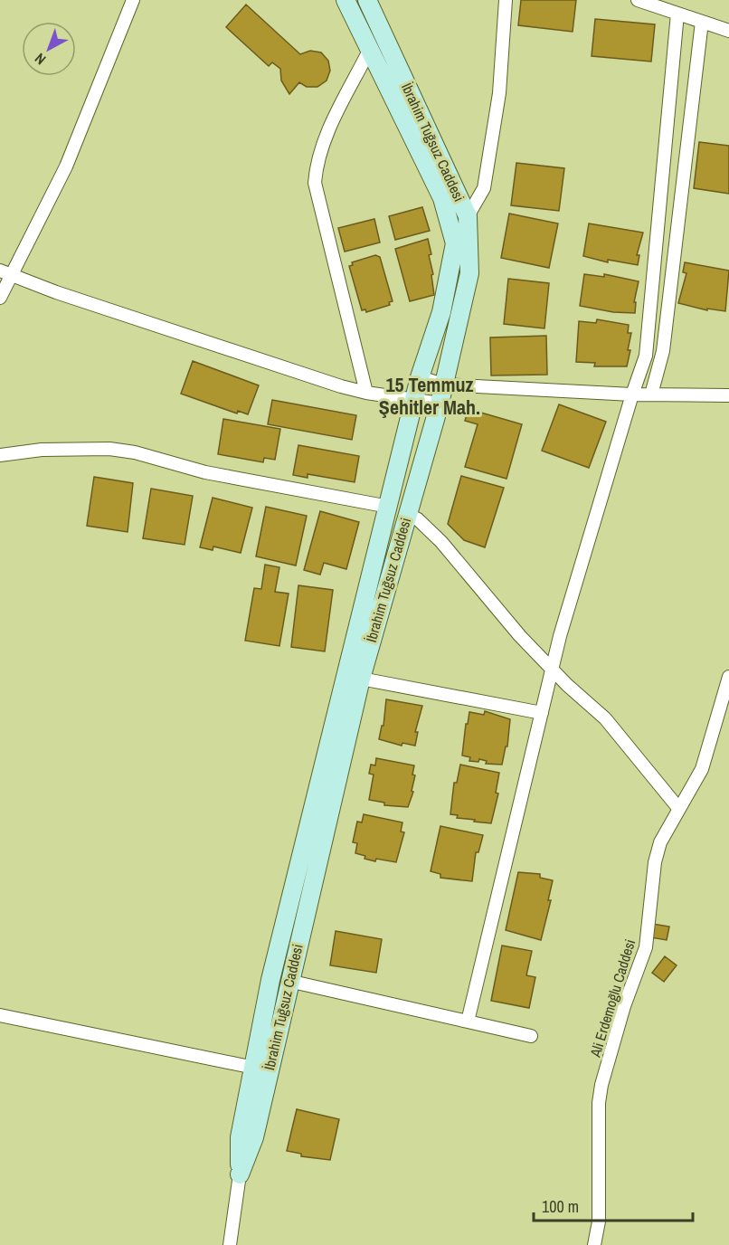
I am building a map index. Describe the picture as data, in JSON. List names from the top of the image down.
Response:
{
  "streets": {
    "street": ["İbrahim Tuğsuz Caddesi", "Ali Erdemoğlu Caddesi"]
  },
  "districts": ["15 Temmuz Şehitler Mah."],
  "scale_bar": "100 m",
  "north": "bottom left"
}
